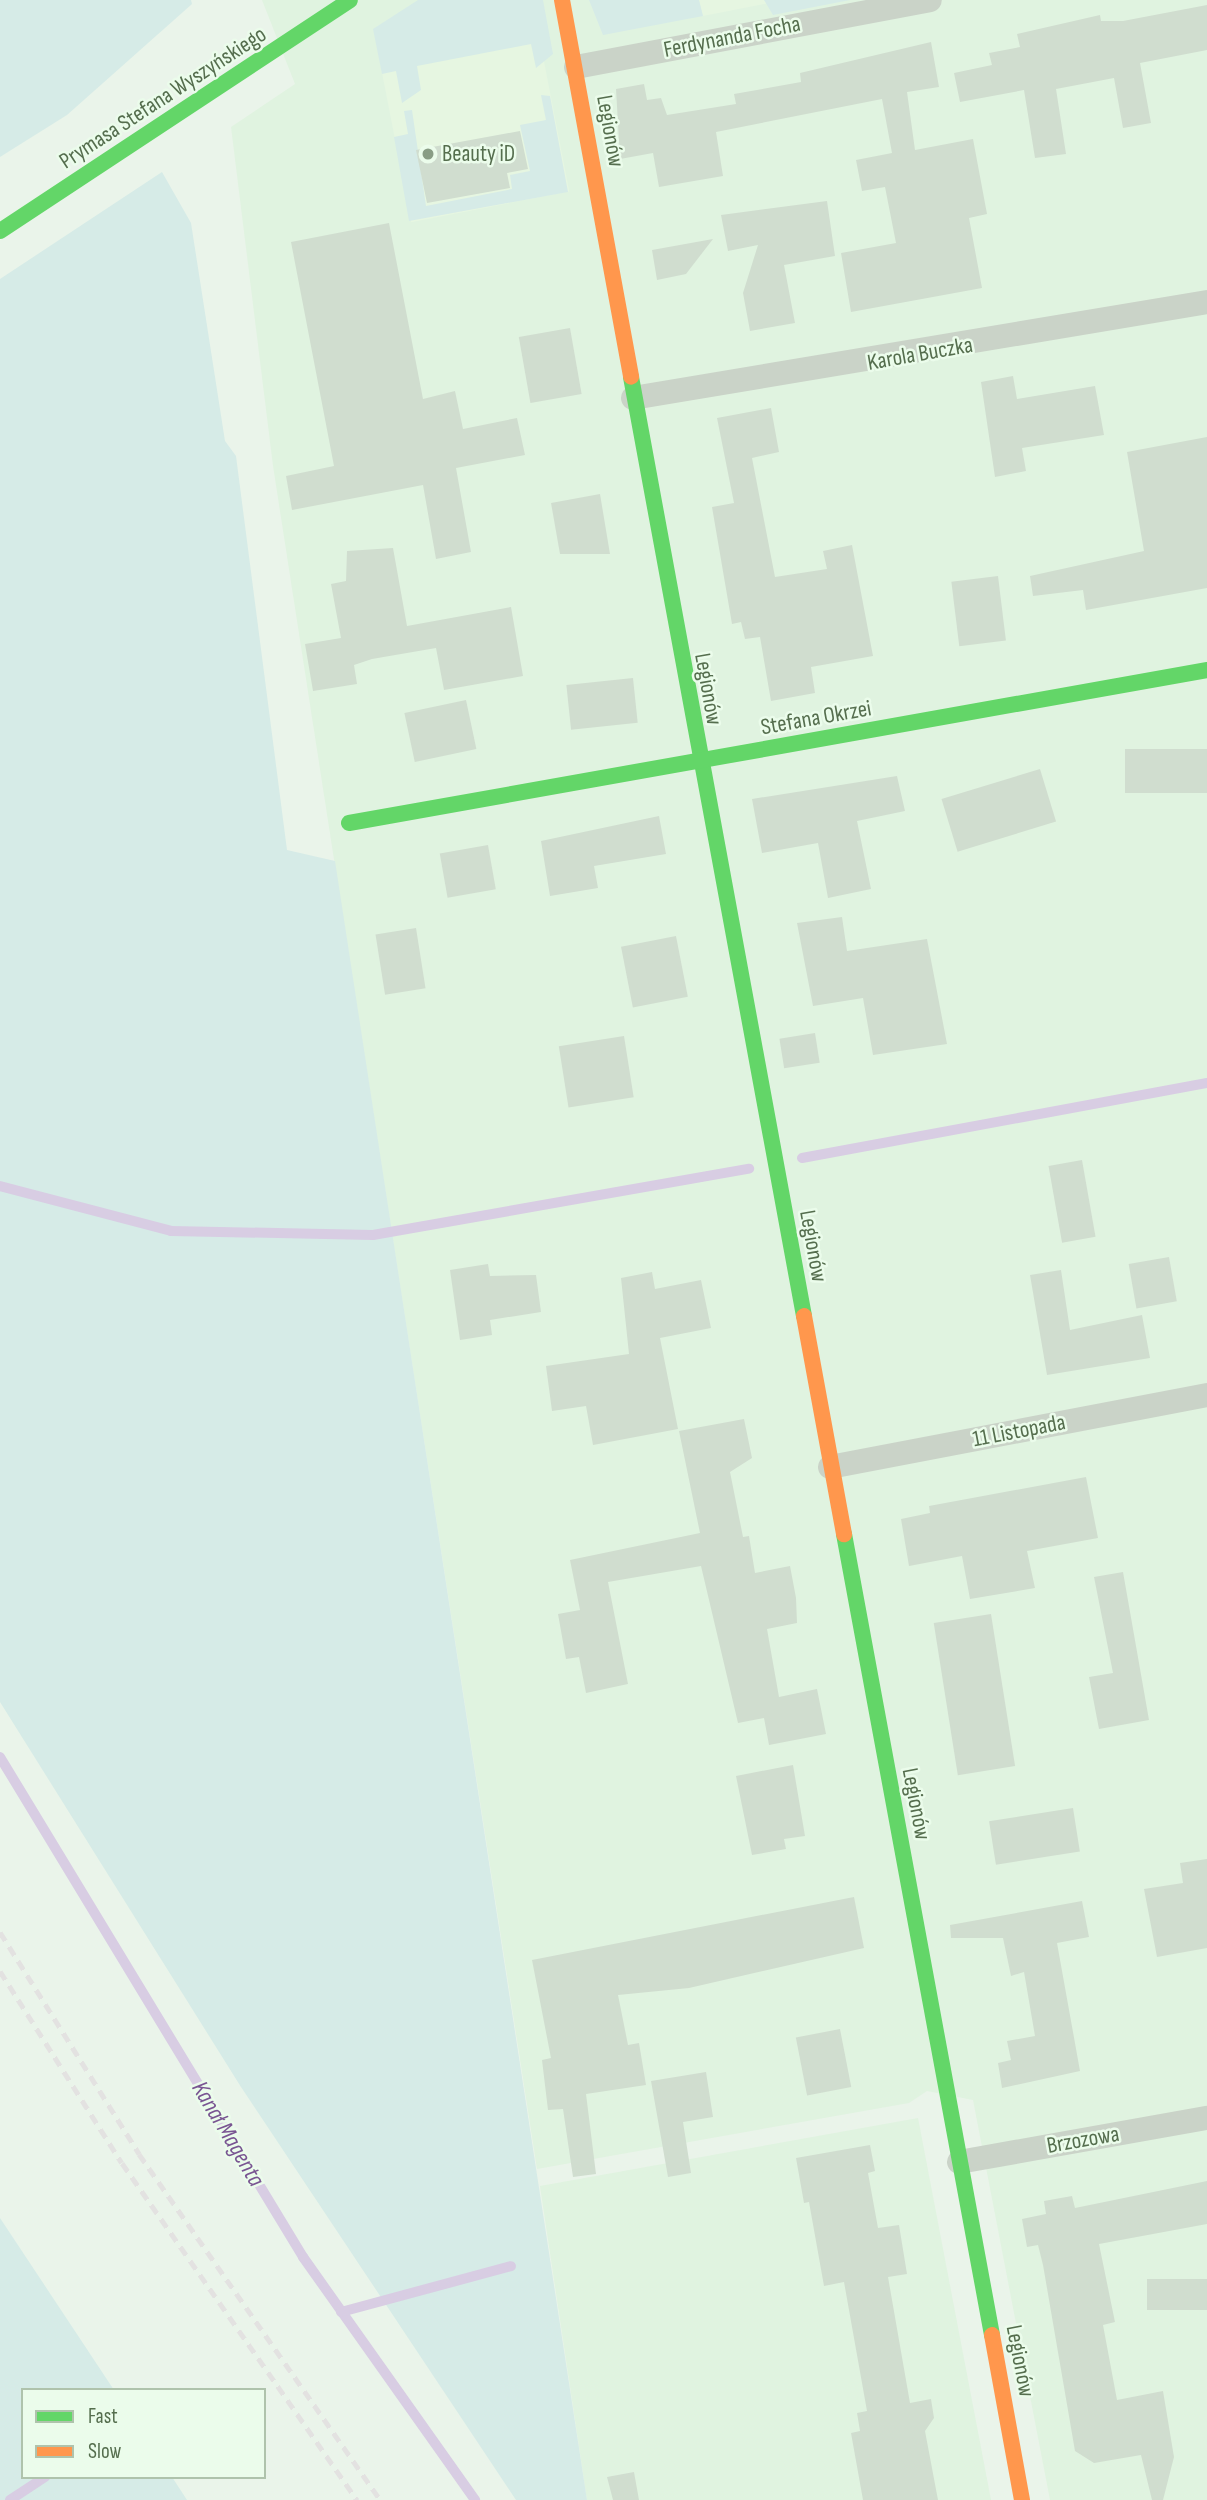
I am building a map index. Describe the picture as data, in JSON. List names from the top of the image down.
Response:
{
  "streets": {
    "street": [
      "Ferdynanda Focha",
      "Prymasa Stefana Wyszyńskiego",
      "Legionów",
      "Karola Buczka",
      "Stefana Okrzei",
      "11 Listopada",
      "Brzozowa"
    ]
  },
  "crossings": [
    ["Ferdynanda Focha", "Legionów"],
    ["Legionów", "Karola Buczka"],
    ["Legionów", "Stefana Okrzei"],
    ["Legionów", "11 Listopada"],
    ["Legionów", "Brzozowa"]
  ],
  "water": ["Kanał Magenta"],
  "places": ["Beauty iD"],
  "legend": ["Fast", "Slow"]
}
